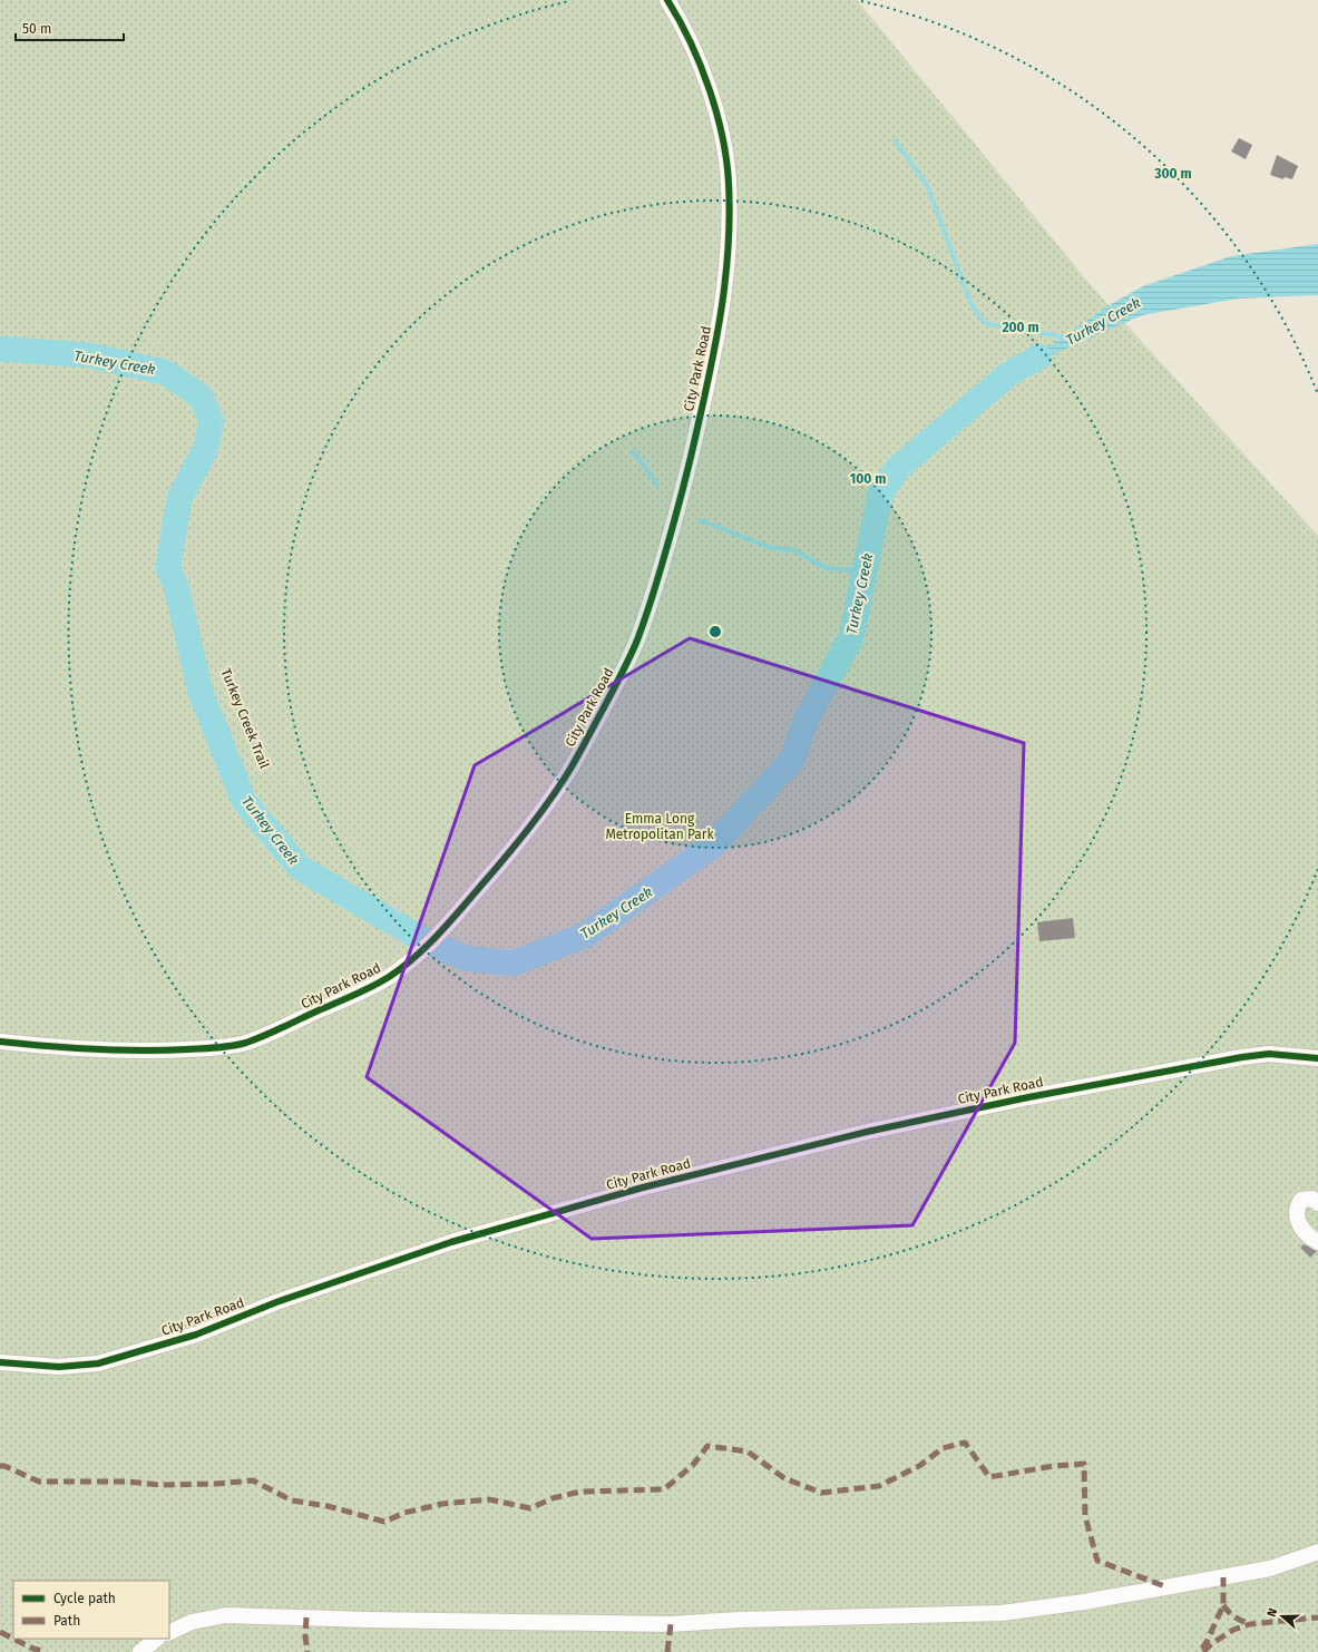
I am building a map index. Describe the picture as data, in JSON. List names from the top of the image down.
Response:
{
  "streets": {
    "street": ["City Park Road"],
    "path": ["Turkey Creek Trail"]
  },
  "water": ["Turkey Creek"],
  "parks": ["Emma Long Metropolitan Park"],
  "legend": ["Cycle path", "Path"],
  "scale_bar": "50 m",
  "north": "left",
  "rings": ["300 m", "200 m", "100 m"]
}
